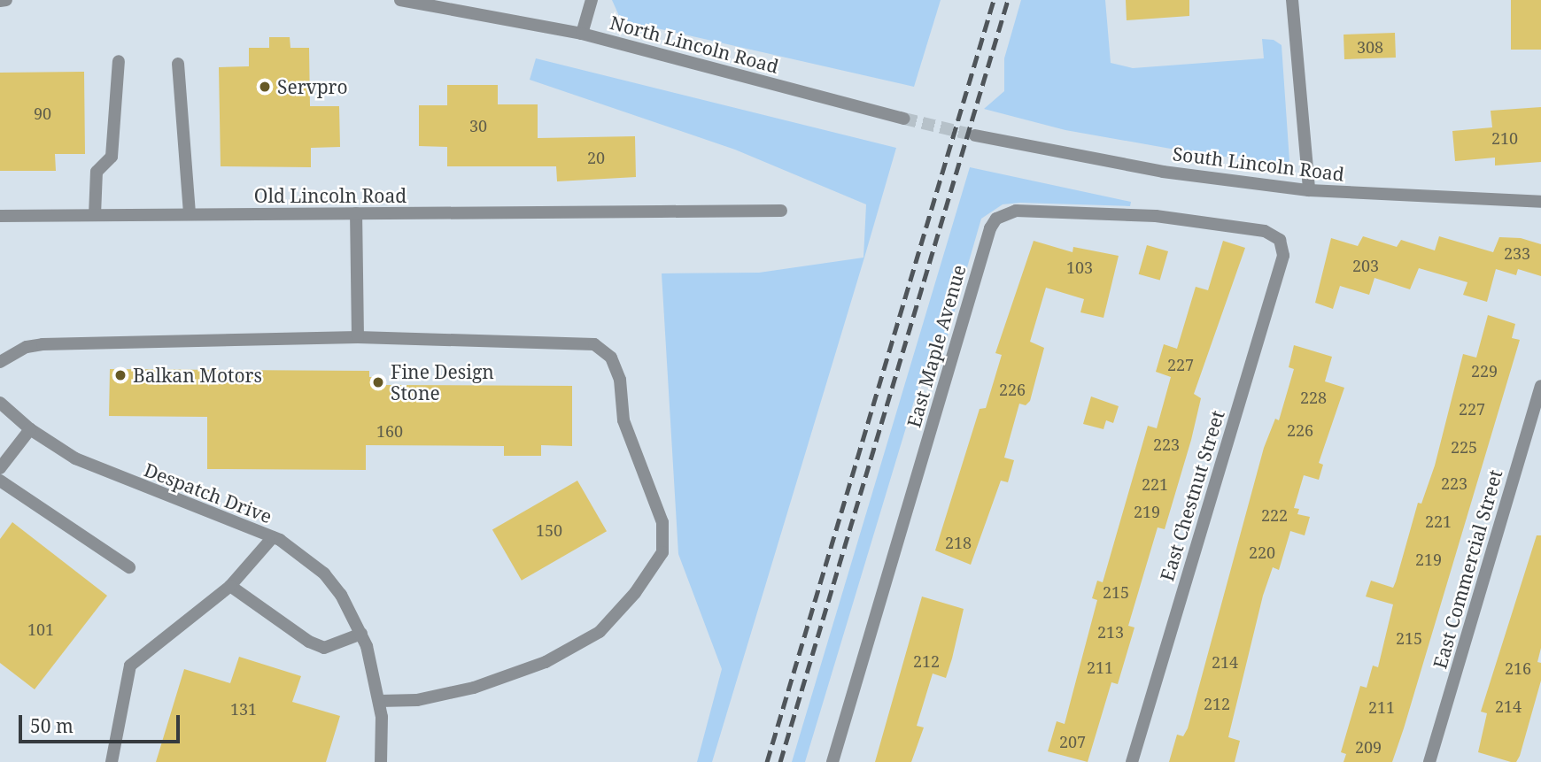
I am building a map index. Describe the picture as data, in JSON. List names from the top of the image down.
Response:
{
  "streets": {
    "street": [
      "North Lincoln Road",
      "South Lincoln Road",
      "Old Lincoln Road",
      "East Maple Avenue",
      "Despatch Drive",
      "East Chestnut Street",
      "East Commercial Street"
    ]
  },
  "crossings": [
    ["East Maple Avenue", "East Chestnut Street"]
  ],
  "places": ["Servpro", "Balkan Motors", "Fine Design Stone"],
  "house_numbers": [
    "308",
    "90",
    "30",
    "210",
    "20",
    "233",
    "203",
    "103",
    "227",
    "229",
    "226",
    "228",
    "227",
    "226",
    "160",
    "223",
    "225",
    "223",
    "221",
    "219",
    "222",
    "221",
    "150",
    "218",
    "220",
    "219",
    "215",
    "101",
    "213",
    "215",
    "212",
    "214",
    "211",
    "216",
    "212",
    "214",
    "211",
    "131",
    "207",
    "209"
  ],
  "scale_bar": "50 m"
}
